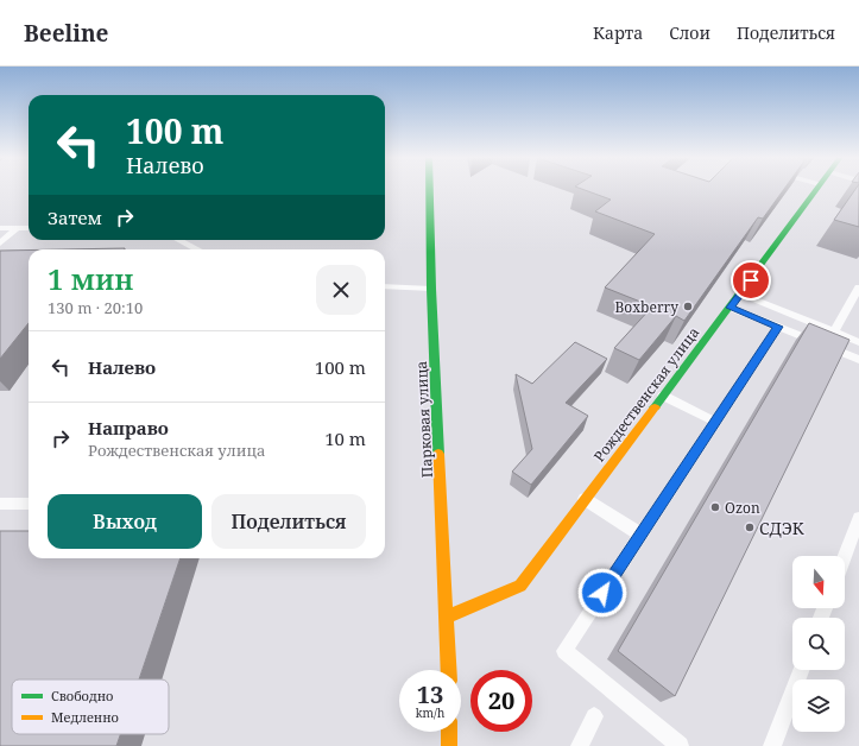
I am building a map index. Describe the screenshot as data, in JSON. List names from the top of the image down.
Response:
{
  "streets": {
    "street": ["Рождественская улица", "Парковая улица"]
  },
  "crossings": [
    ["Рождественская улица", "Парковая улица"]
  ],
  "places": ["Boxberry", "Ozon", "СДЭК"],
  "legend": ["Свободно", "Медленно"],
  "north": "bottom",
  "page": {
    "header": "Beeline",
    "nav": ["Карта", "Слои", "Поделиться"],
    "turn": ["100 m", "Налево"],
    "then": "Затем",
    "heading": ["1 мин", "130 m · 20:10"],
    "list": [
      {
        "name": "Налево",
        "value": "100 m"
      },
      {
        "name": "Направо",
        "note": "Рождественская улица",
        "value": "10 m"
      }
    ],
    "buttons": ["Выход", "Поделиться"],
    "speed": "13 km/h",
    "limit": "20"
  }
}
